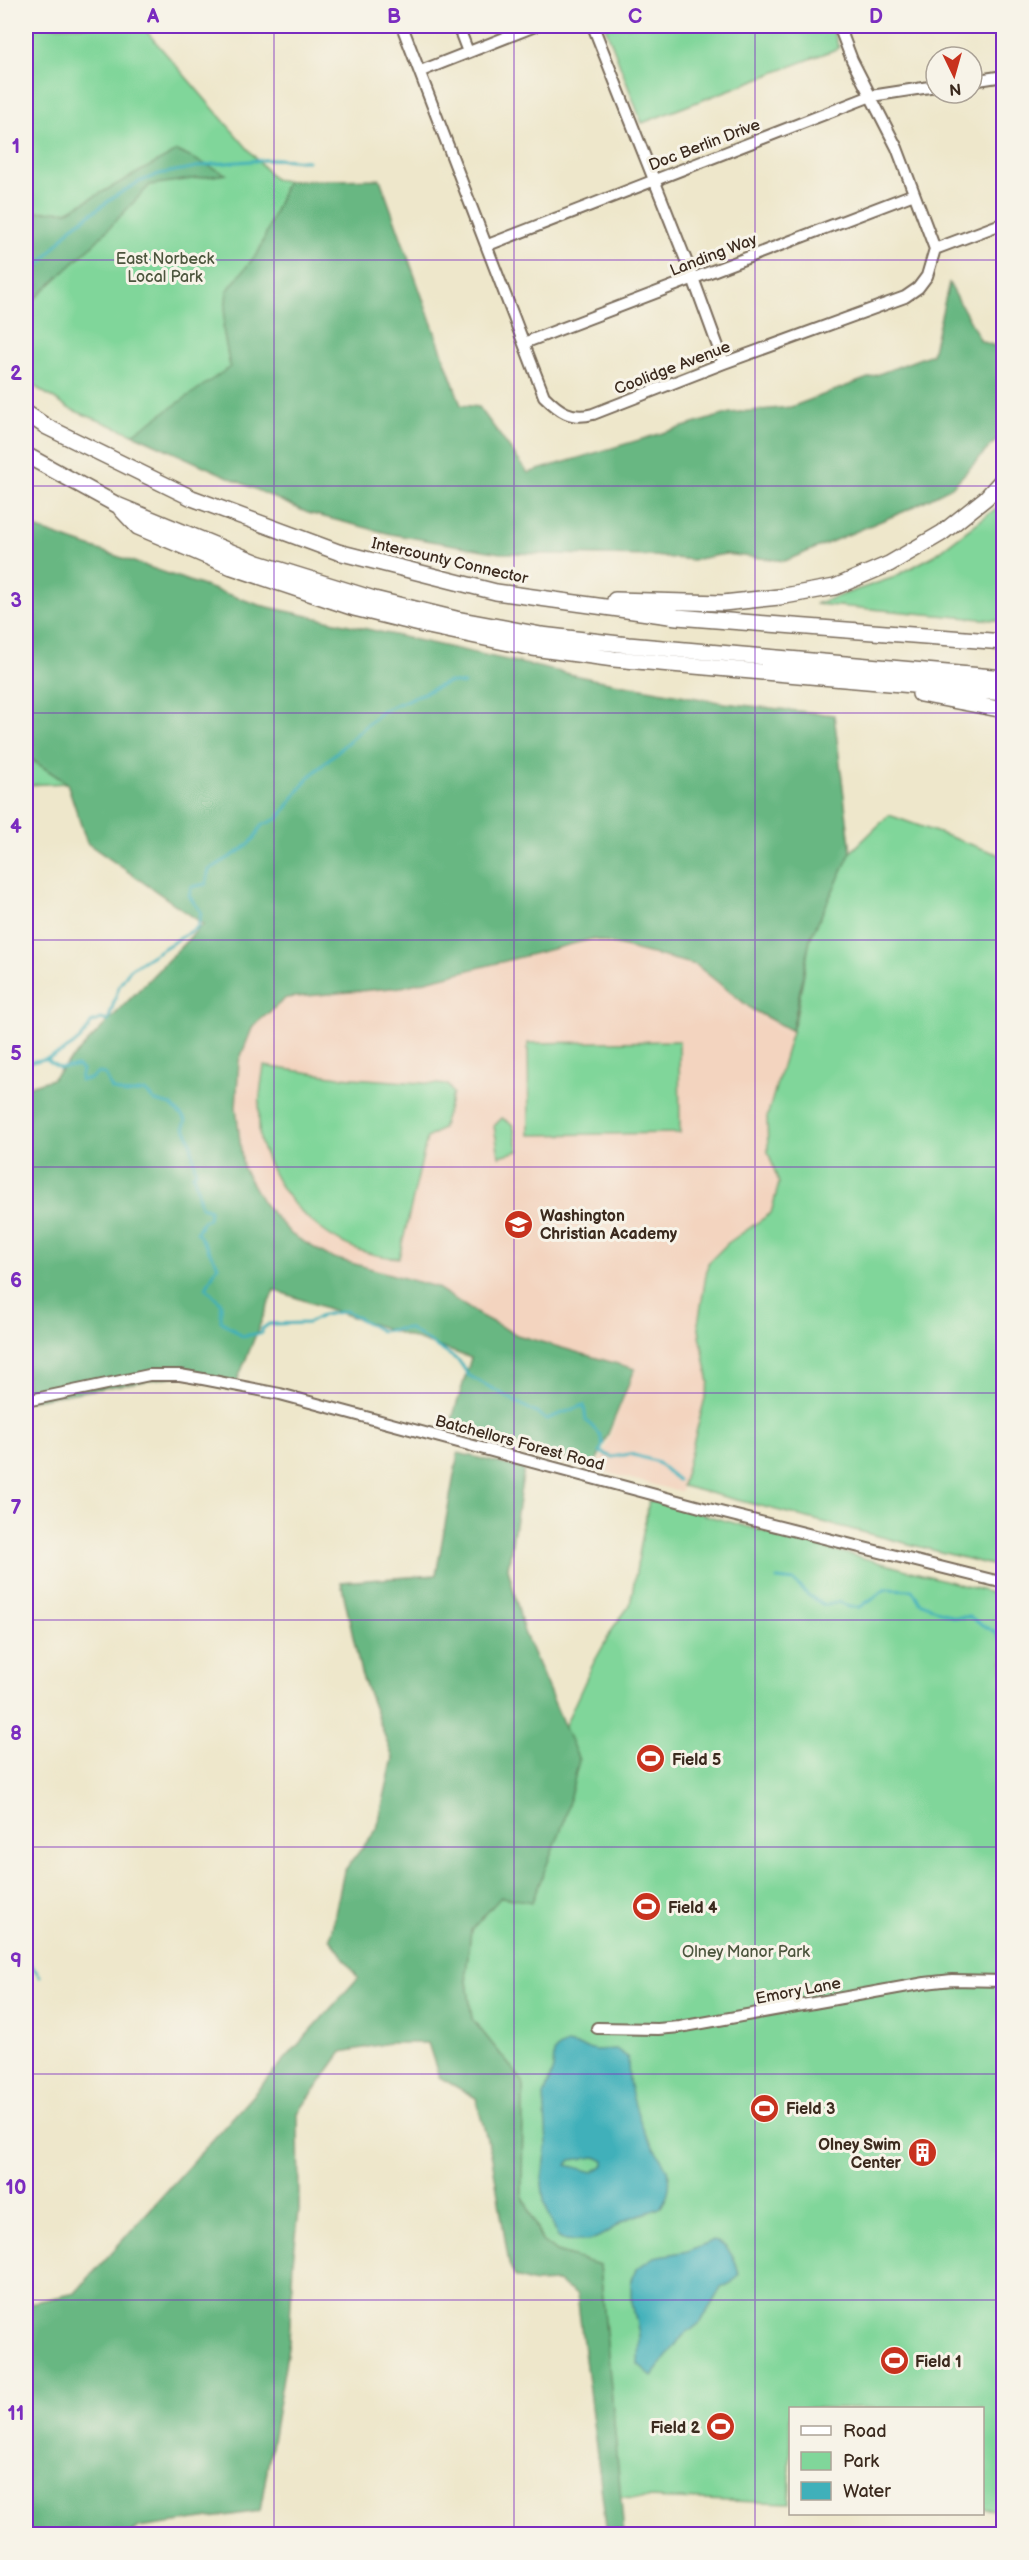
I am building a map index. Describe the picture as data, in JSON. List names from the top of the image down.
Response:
{
  "streets": {
    "highway": ["Intercounty Connector"],
    "street": [
      "Doc Berlin Drive",
      "Landing Way",
      "Coolidge Avenue",
      "Batchellors Forest Road",
      "Emory Lane"
    ]
  },
  "crossings": [
    ["Doc Berlin Drive", "Coolidge Avenue"],
    ["Landing Way", "Coolidge Avenue"]
  ],
  "parks": ["East Norbeck Local Park", "Olney Manor Park"],
  "places": {
    "school or university": ["Washington Christian Academy"],
    "sports": [
      "Field 5",
      "Field 4",
      "Field 3",
      "Field 1",
      "Field 2"
    ],
    "building": ["Olney Swim Center"]
  },
  "legend": ["Road", "Park", "Water"],
  "north": "bottom",
  "grid": {
    "columns": [
      "A",
      "B",
      "C",
      "D"
    ],
    "rows": [
      "1",
      "2",
      "3",
      "4",
      "5",
      "6",
      "7",
      "8",
      "9",
      "10",
      "11"
    ]
  }
}
